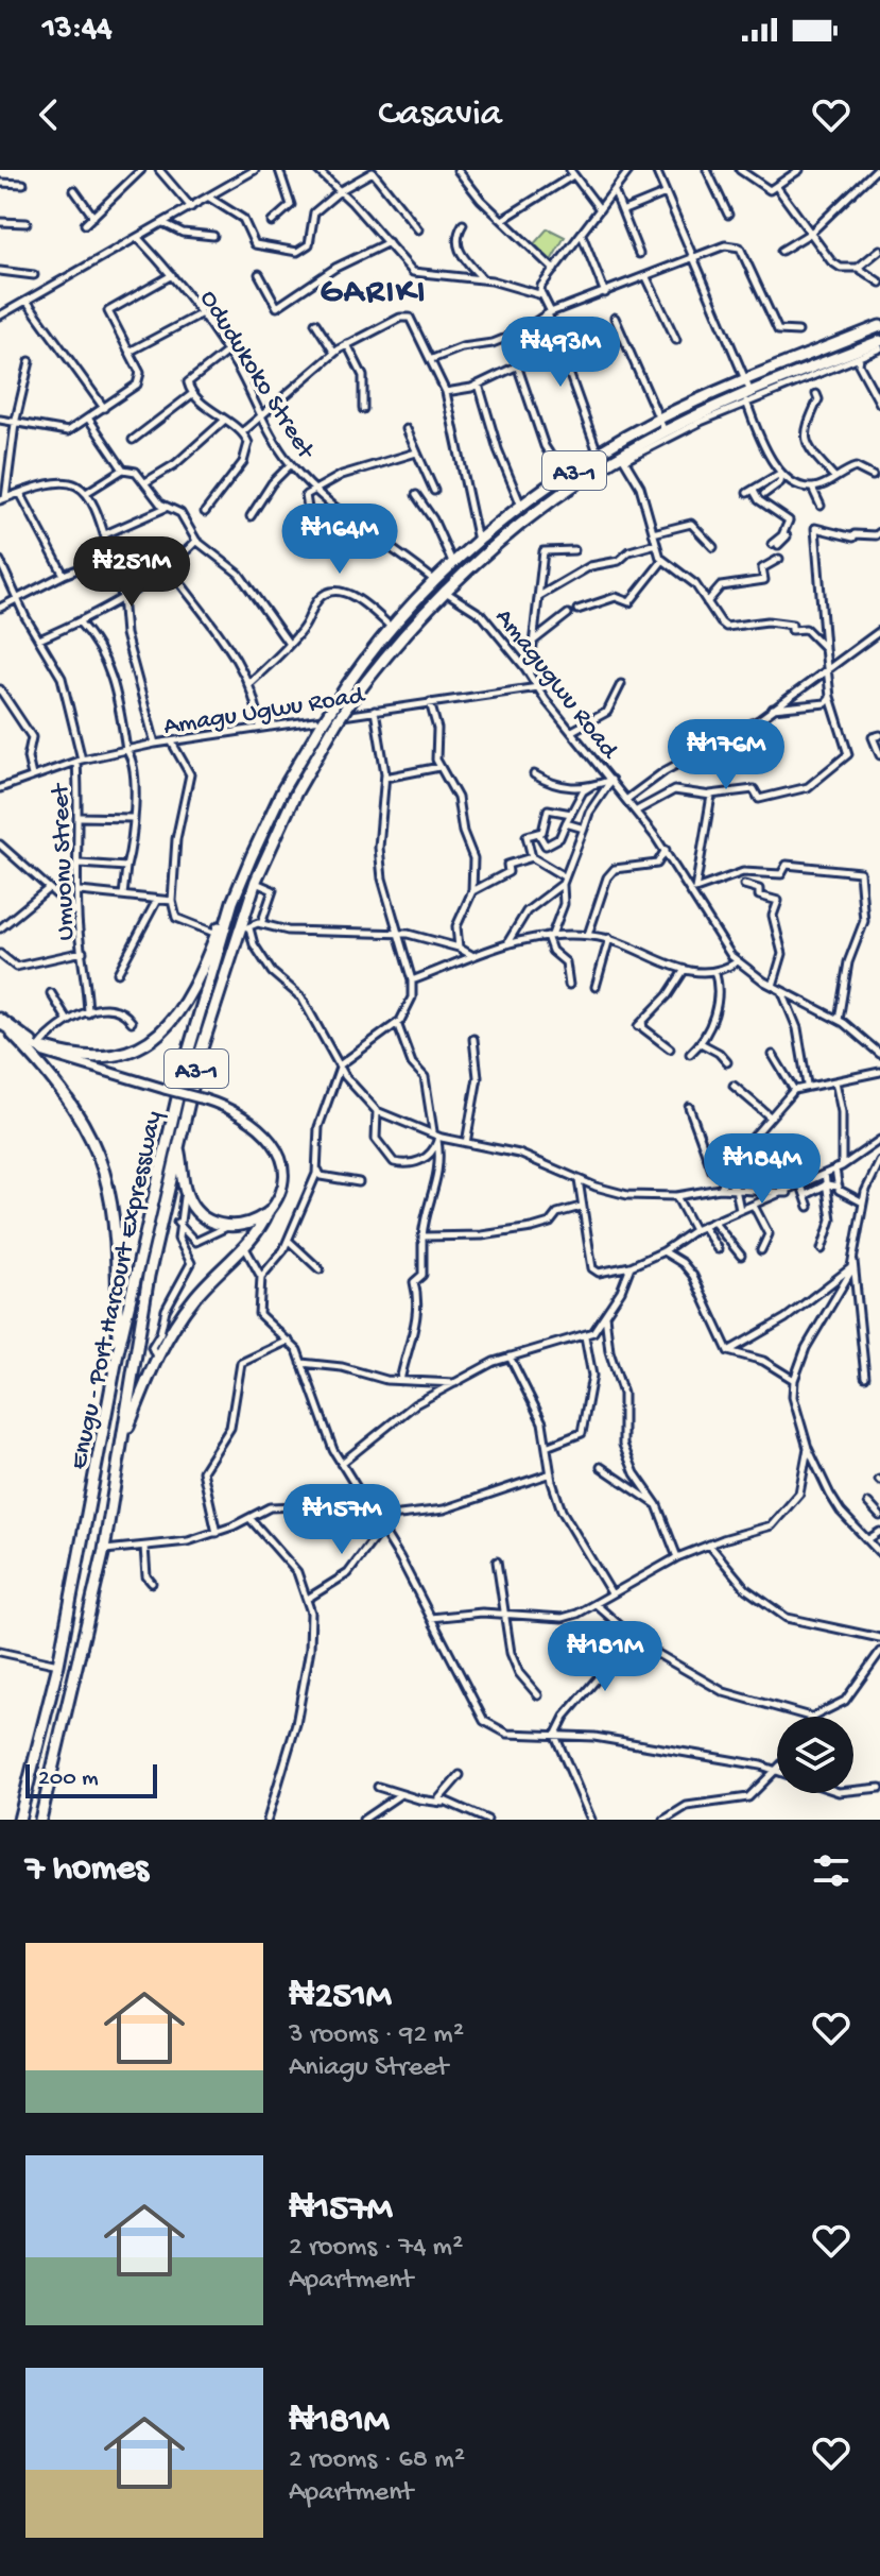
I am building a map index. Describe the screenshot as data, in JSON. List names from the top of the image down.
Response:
{
  "streets": {
    "highway": ["A3-1", "Enugu - Port Harcourt Expressway"],
    "street": [
      "Odudukoko Street",
      "Amagugwu Road",
      "Amagu Ugwu Road",
      "Umuonu Street"
    ]
  },
  "crossings": [
    ["Odudukoko Street", "Enugu - Port Harcourt Expressway"],
    ["Amagugwu Road", "Amagu Ugwu Road"],
    ["Amagugwu Road", "Enugu - Port Harcourt Expressway"],
    ["Amagu Ugwu Road", "Umuonu Street"]
  ],
  "districts": ["GARIKI"],
  "scale_bar": "200 m",
  "page": {
    "status": "13:44",
    "header": "Casavia",
    "price": [
      "₦493M",
      "₦164M",
      "₦251M",
      "₦176M",
      "₦184M",
      "₦157M",
      "₦181M"
    ],
    "scale": "200 m",
    "heading": "7 homes",
    "list": [
      {
        "name": "₦251M",
        "note": "3 rooms · 92 m² · Aniagu Street"
      },
      {
        "name": "₦157M",
        "note": "2 rooms · 74 m² · Apartment"
      },
      {
        "name": "₦181M",
        "note": "2 rooms · 68 m² · Apartment"
      }
    ]
  }
}
